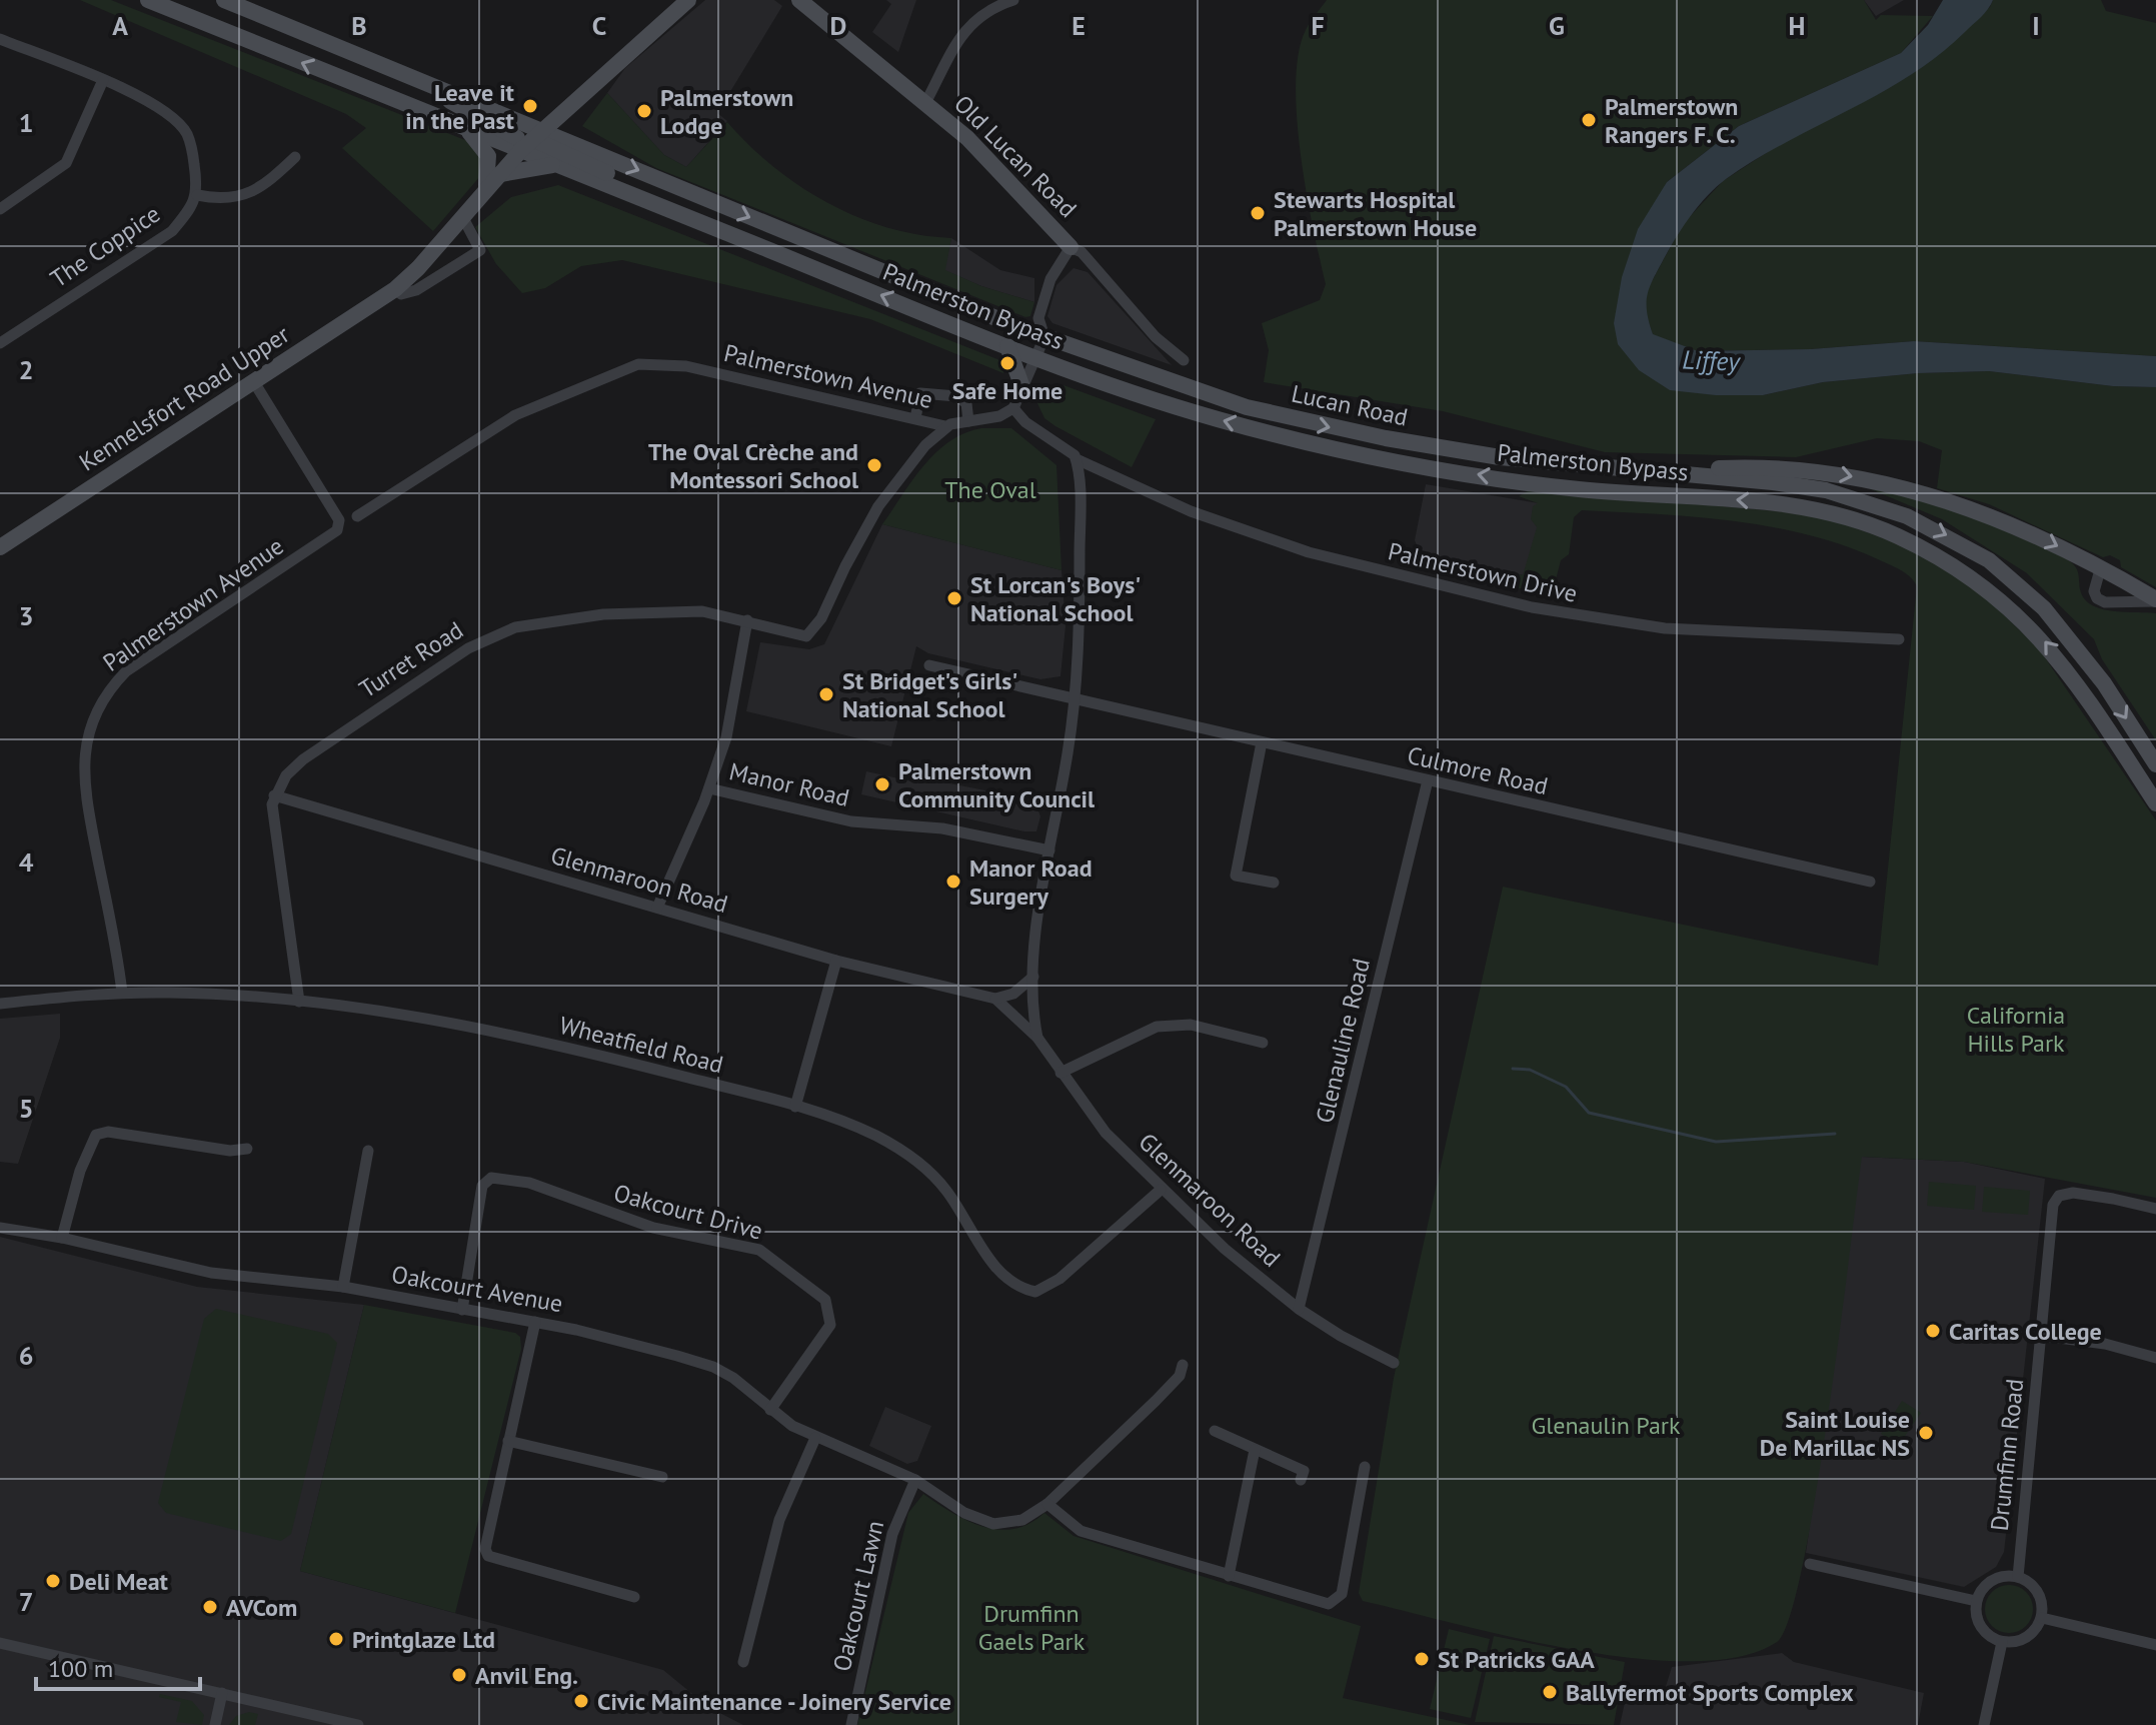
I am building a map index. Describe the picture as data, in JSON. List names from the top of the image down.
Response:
{
  "streets": {
    "main road": [
      "Old Lucan Road",
      "Palmerston Bypass",
      "Kennelsfort Road Upper",
      "Lucan Road"
    ],
    "street": [
      "The Coppice",
      "Palmerstown Avenue",
      "Palmerstown Drive",
      "Turret Road",
      "Culmore Road",
      "Manor Road",
      "Glenmaroon Road",
      "Glenauline Road",
      "Wheatfield Road",
      "Oakcourt Drive",
      "Oakcourt Avenue",
      "Drumfinn Road",
      "Oakcourt Lawn"
    ]
  },
  "crossings": [
    ["Palmerston Bypass", "Kennelsfort Road Upper"],
    ["Palmerston Bypass", "Lucan Road"],
    ["Palmerstown Avenue", "Kennelsfort Road Upper"],
    ["Palmerstown Avenue", "Turret Road"],
    ["Palmerstown Avenue", "Wheatfield Road"],
    ["Turret Road", "Glenmaroon Road"],
    ["Culmore Road", "Glenauline Road"],
    ["Glenmaroon Road", "Glenauline Road"],
    ["Glenmaroon Road", "Wheatfield Road"],
    ["Oakcourt Drive", "Oakcourt Avenue"],
    ["Oakcourt Avenue", "Oakcourt Lawn"]
  ],
  "one_way": ["Lucan Road"],
  "water": ["Liffey"],
  "parks": [
    "The Oval",
    "California Hills Park",
    "Glenaulin Park",
    "Drumfinn Gaels Park"
  ],
  "places": [
    "Leave it in the Past",
    "Palmerstown Lodge",
    "Palmerstown Rangers F. C.",
    "Stewarts Hospital Palmerstown House",
    "Safe Home",
    "The Oval Crèche and Montessori School",
    "St Lorcan's Boys' National School",
    "St Bridget's Girls' National School",
    "Palmerstown Community Council",
    "Manor Road Surgery",
    "Caritas College",
    "Saint Louise De Marillac NS",
    "Deli Meat",
    "AVCom",
    "Printglaze Ltd",
    "St Patricks GAA",
    "Anvil Eng.",
    "Ballyfermot Sports Complex",
    "Civic Maintenance - Joinery Service"
  ],
  "scale_bar": "100 m",
  "grid": {
    "columns": [
      "A",
      "B",
      "C",
      "D",
      "E",
      "F",
      "G",
      "H",
      "I"
    ],
    "rows": [
      "1",
      "2",
      "3",
      "4",
      "5",
      "6",
      "7"
    ]
  }
}
